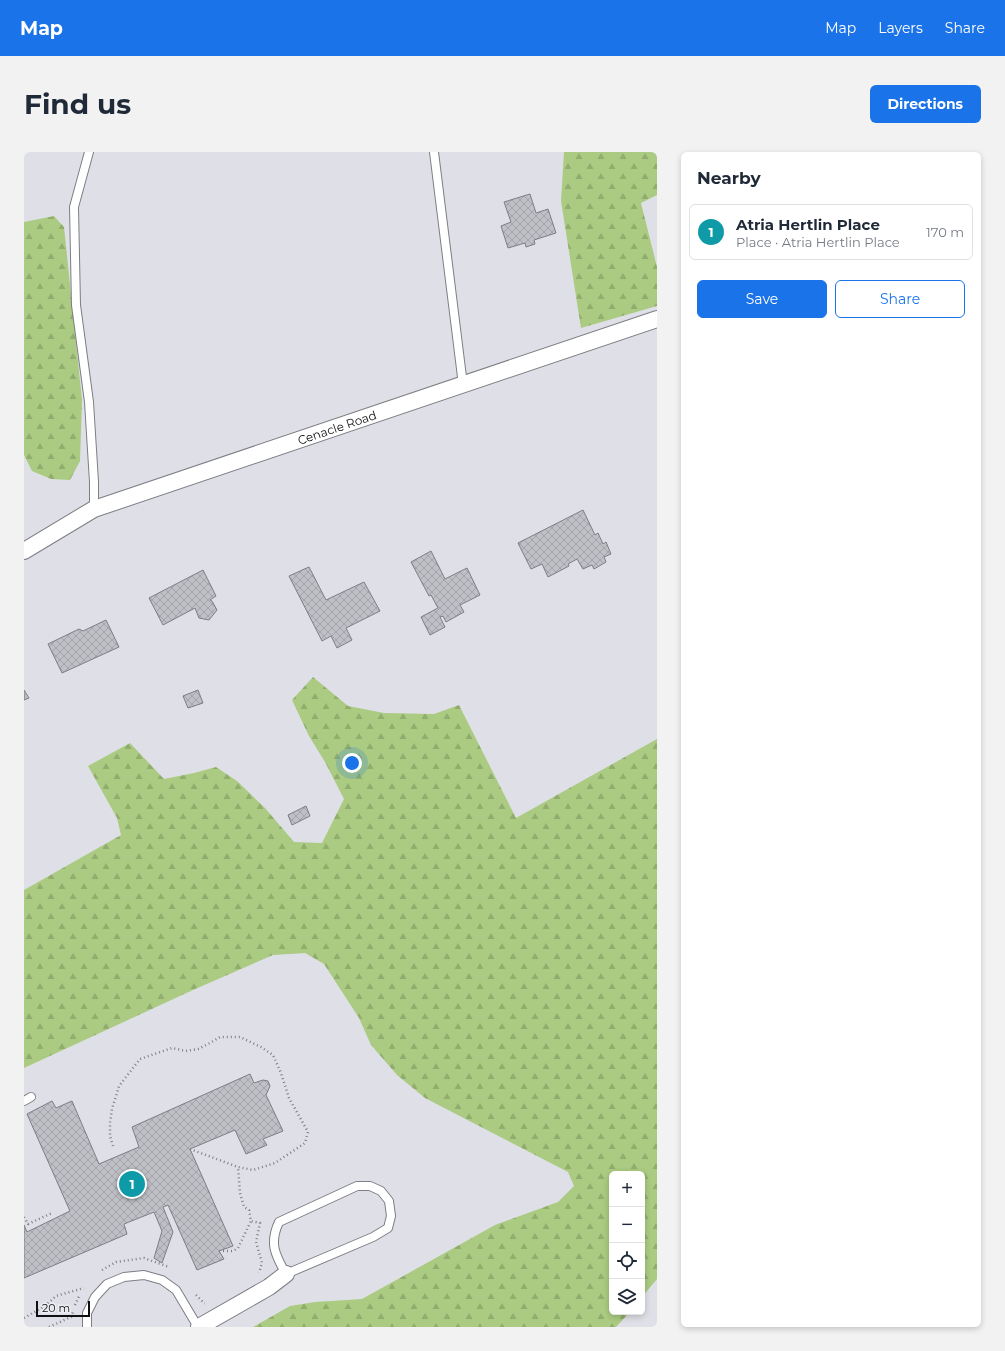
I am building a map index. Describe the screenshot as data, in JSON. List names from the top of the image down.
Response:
{
  "streets": {
    "street": ["Cenacle Road"]
  },
  "scale_bar": "20 m",
  "page": {
    "header": "Map",
    "nav": ["Map", "Layers", "Share"],
    "buttons": [
      "Directions",
      ["Save", "Share"]
    ],
    "title": "Find us",
    "heading": "Nearby",
    "list": [
      {
        "mark": "1",
        "name": "Atria Hertlin Place",
        "note": "Place · Atria Hertlin Place",
        "value": "170 m"
      }
    ],
    "pins": "1",
    "map_buttons": ["+", "−"],
    "scale": "20 m"
  }
}
